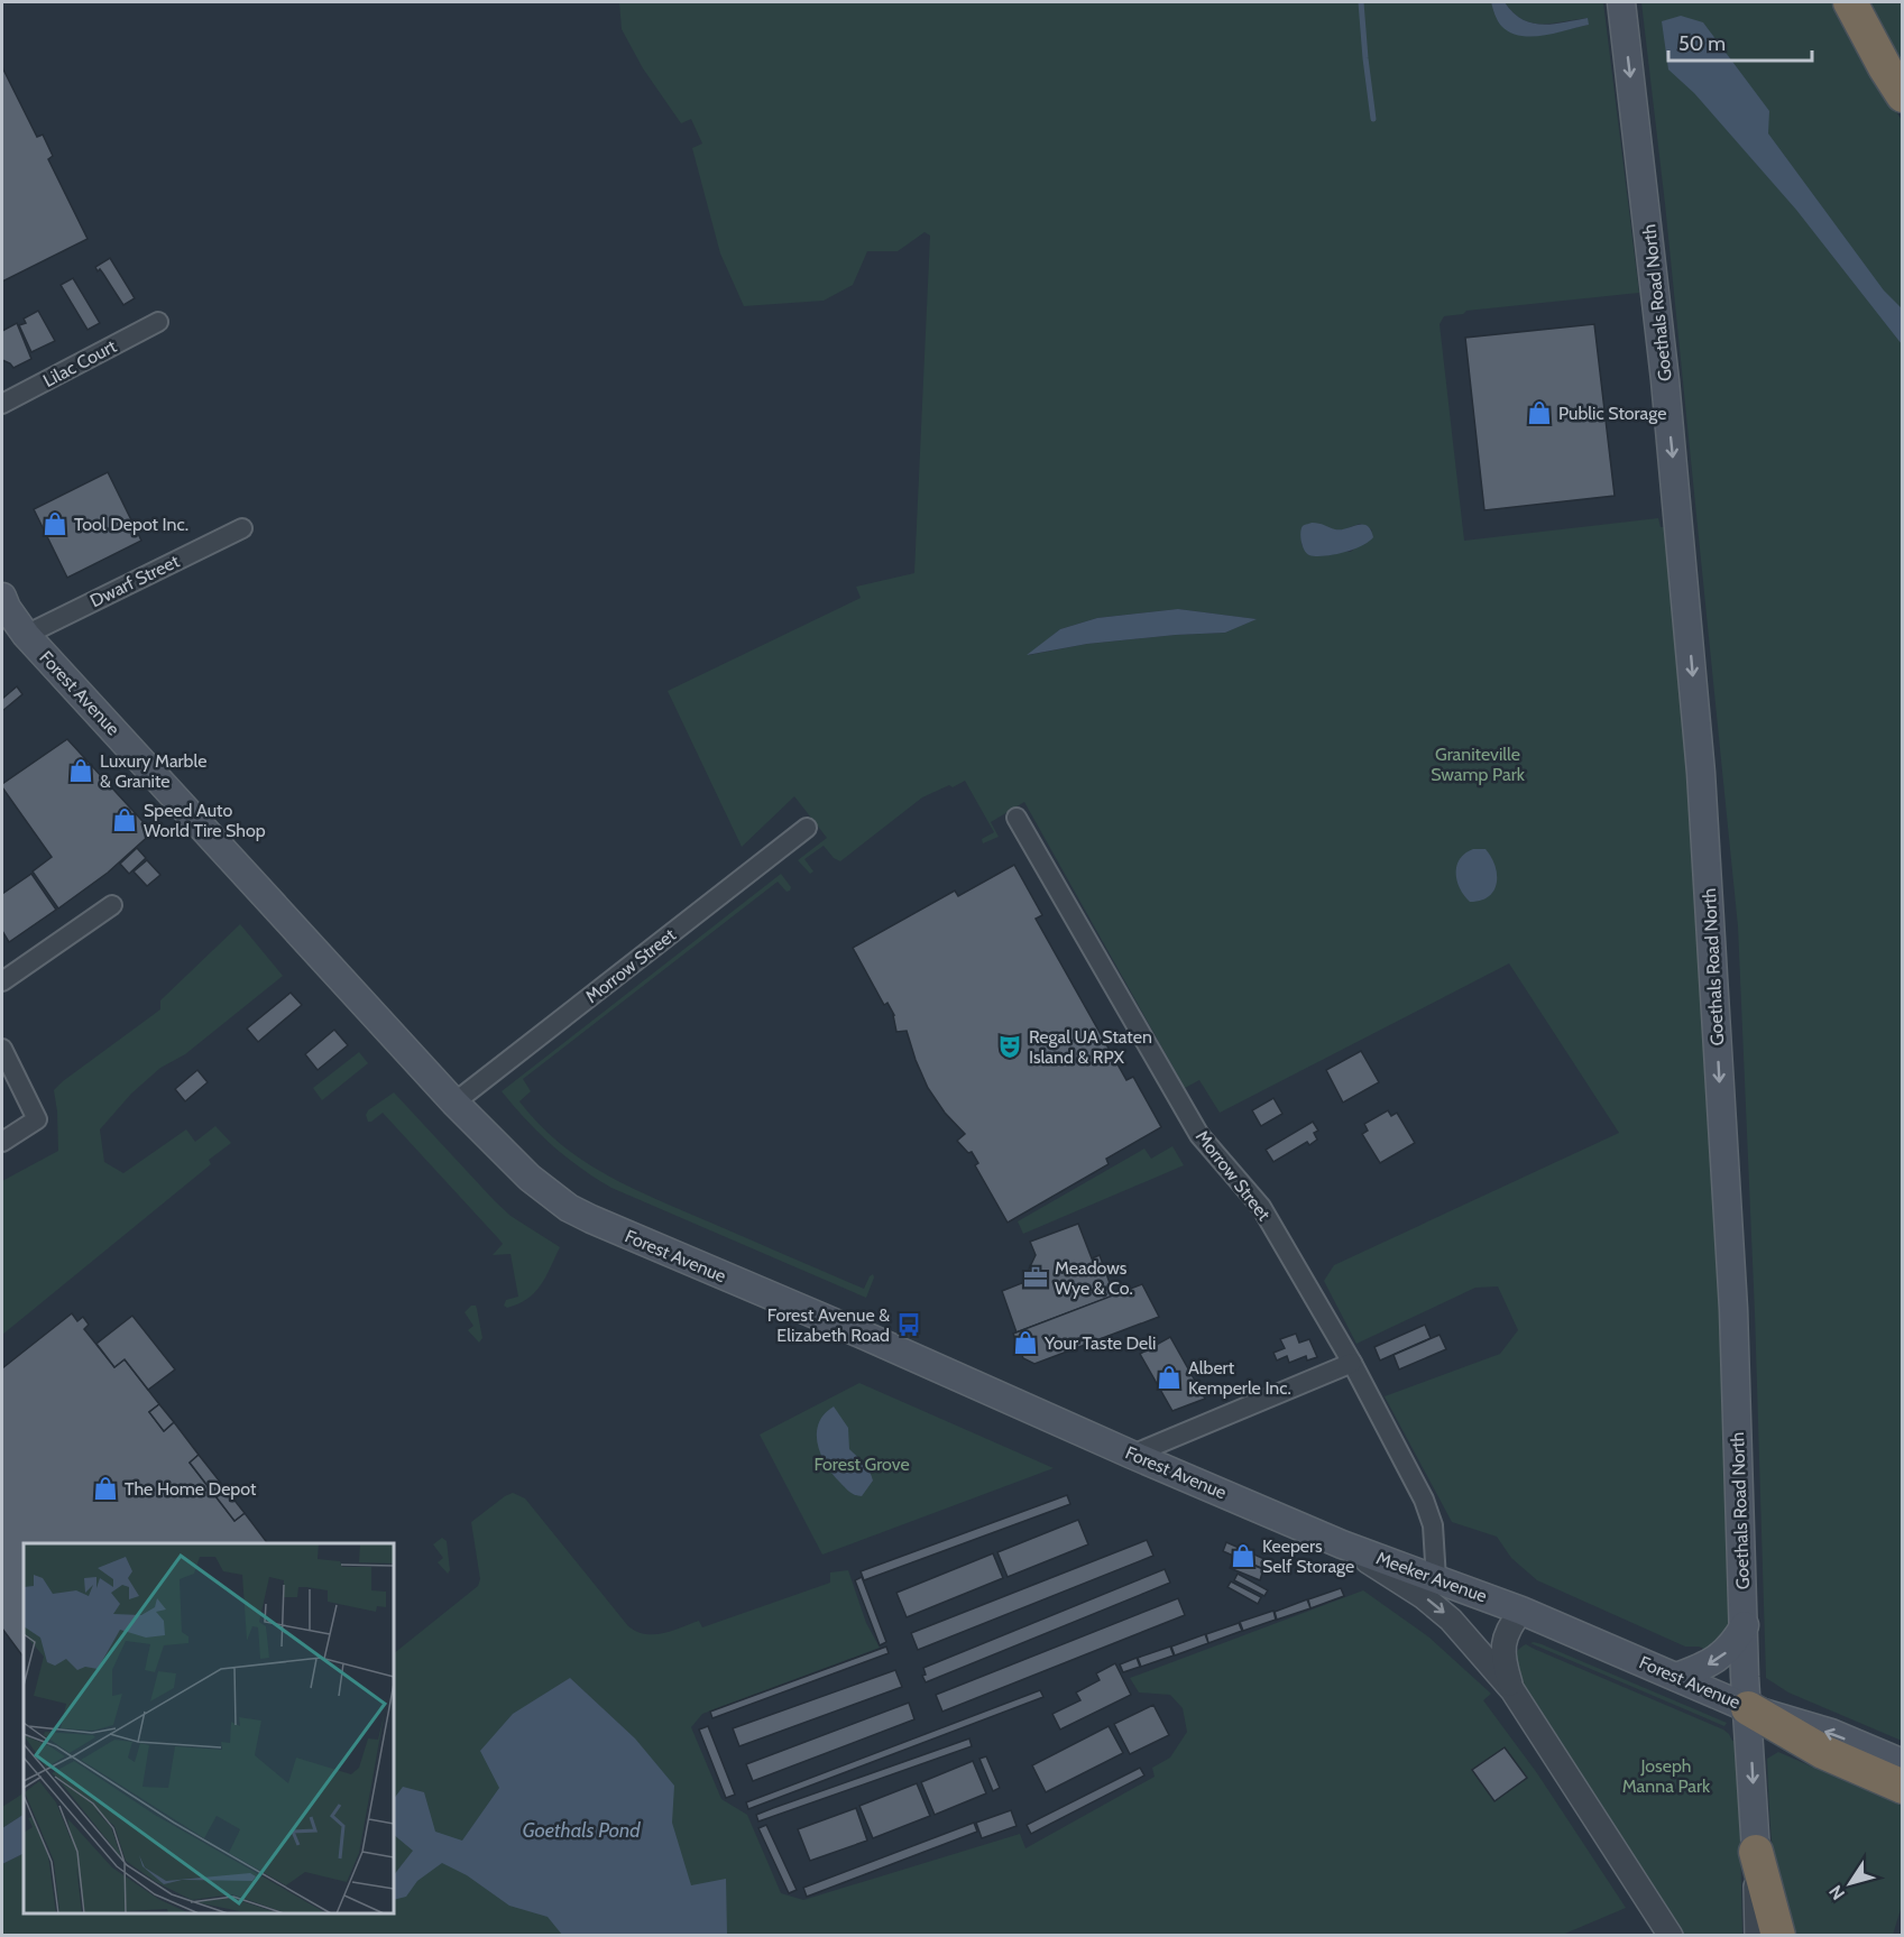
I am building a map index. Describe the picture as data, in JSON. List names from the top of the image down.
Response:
{
  "streets": {
    "main road": ["Goethals Road North", "Forest Avenue", "Meeker Avenue"],
    "street": ["Lilac Court", "Dwarf Street", "Morrow Street"]
  },
  "crossings": [
    ["Goethals Road North", "Forest Avenue"],
    ["Dwarf Street", "Forest Avenue"],
    ["Forest Avenue", "Morrow Street"],
    ["Forest Avenue", "Meeker Avenue"],
    ["Morrow Street", "Meeker Avenue"]
  ],
  "one_way": ["Goethals Road North"],
  "water": ["Goethals Pond"],
  "parks": ["Graniteville Swamp Park", "Forest Grove", "Joseph Manna Park"],
  "places": {
    "shop": [
      "Public Storage",
      "Tool Depot Inc.",
      "Luxury Marble & Granite",
      "Speed Auto World Tire Shop",
      "Your Taste Deli",
      "Albert Kemperle Inc.",
      "The Home Depot",
      "Keepers Self Storage"
    ],
    "theatre": ["Regal UA Staten Island & RPX"],
    "office": ["Meadows Wye & Co."],
    "bus stop": ["Forest Avenue & Elizabeth Road"]
  },
  "scale_bar": "50 m",
  "north": "bottom left"
}
